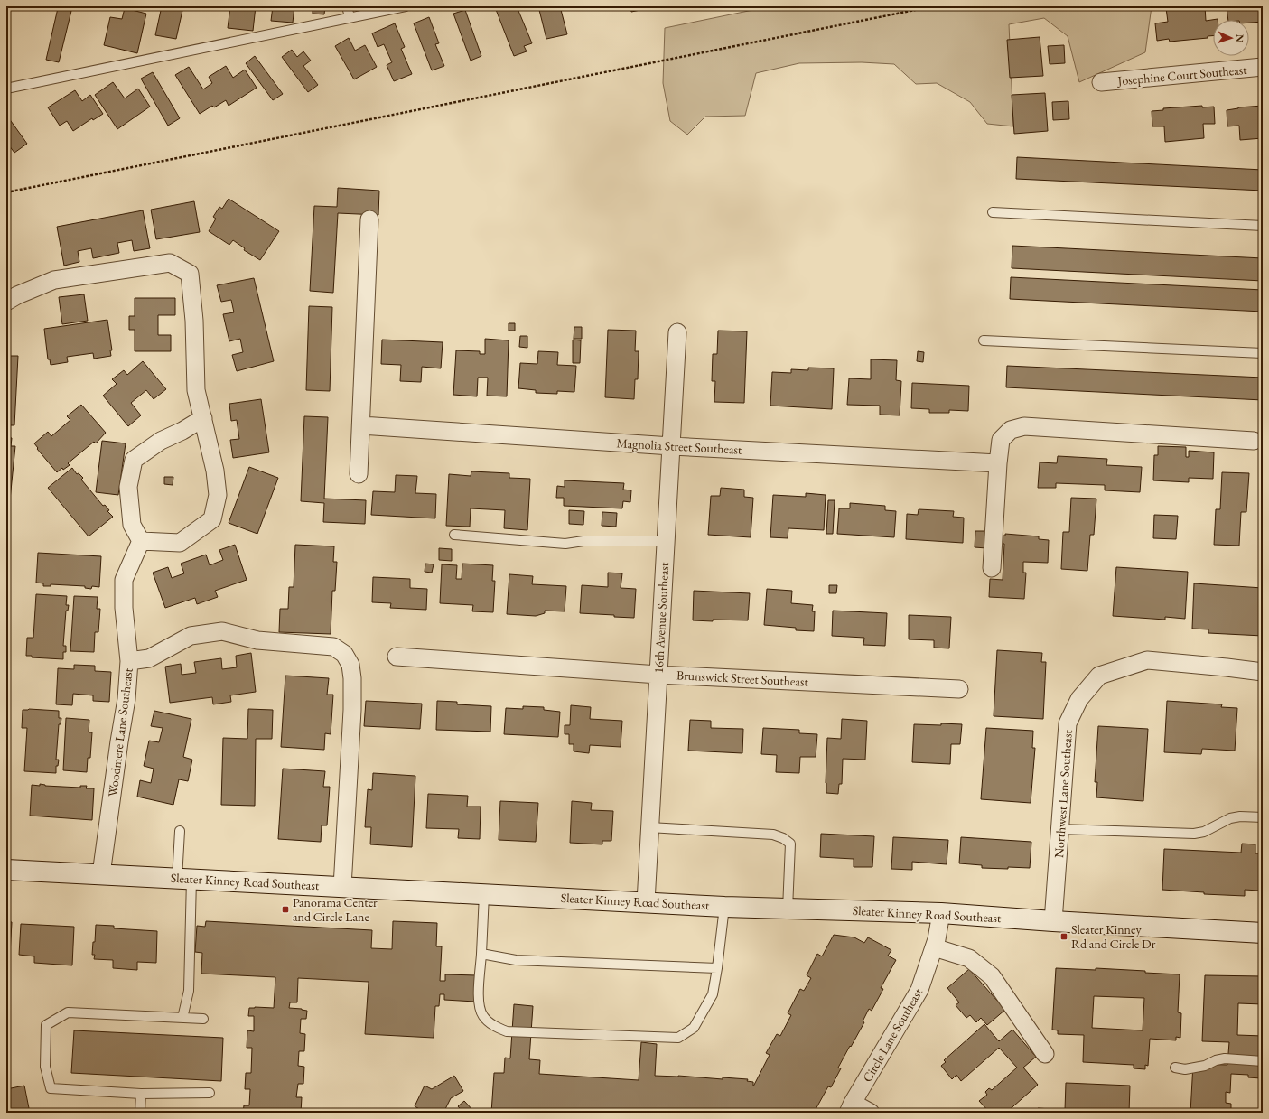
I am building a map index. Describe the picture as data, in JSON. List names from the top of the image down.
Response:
{
  "streets": {
    "street": [
      "Josephine Court Southeast",
      "Magnolia Street Southeast",
      "16th Avenue Southeast",
      "Brunswick Street Southeast",
      "Woodmere Lane Southeast",
      "Northwest Lane Southeast",
      "Sleater Kinney Road Southeast",
      "Circle Lane Southeast"
    ]
  },
  "crossings": [
    ["Magnolia Street Southeast", "16th Avenue Southeast"],
    ["16th Avenue Southeast", "Brunswick Street Southeast"],
    ["16th Avenue Southeast", "Sleater Kinney Road Southeast"],
    ["Woodmere Lane Southeast", "Sleater Kinney Road Southeast"],
    ["Northwest Lane Southeast", "Sleater Kinney Road Southeast"],
    ["Sleater Kinney Road Southeast", "Circle Lane Southeast"]
  ],
  "places": {
    "transit": ["Panorama Center and Circle Lane", "Sleater Kinney Rd and Circle Dr"]
  },
  "north": "right"
}
